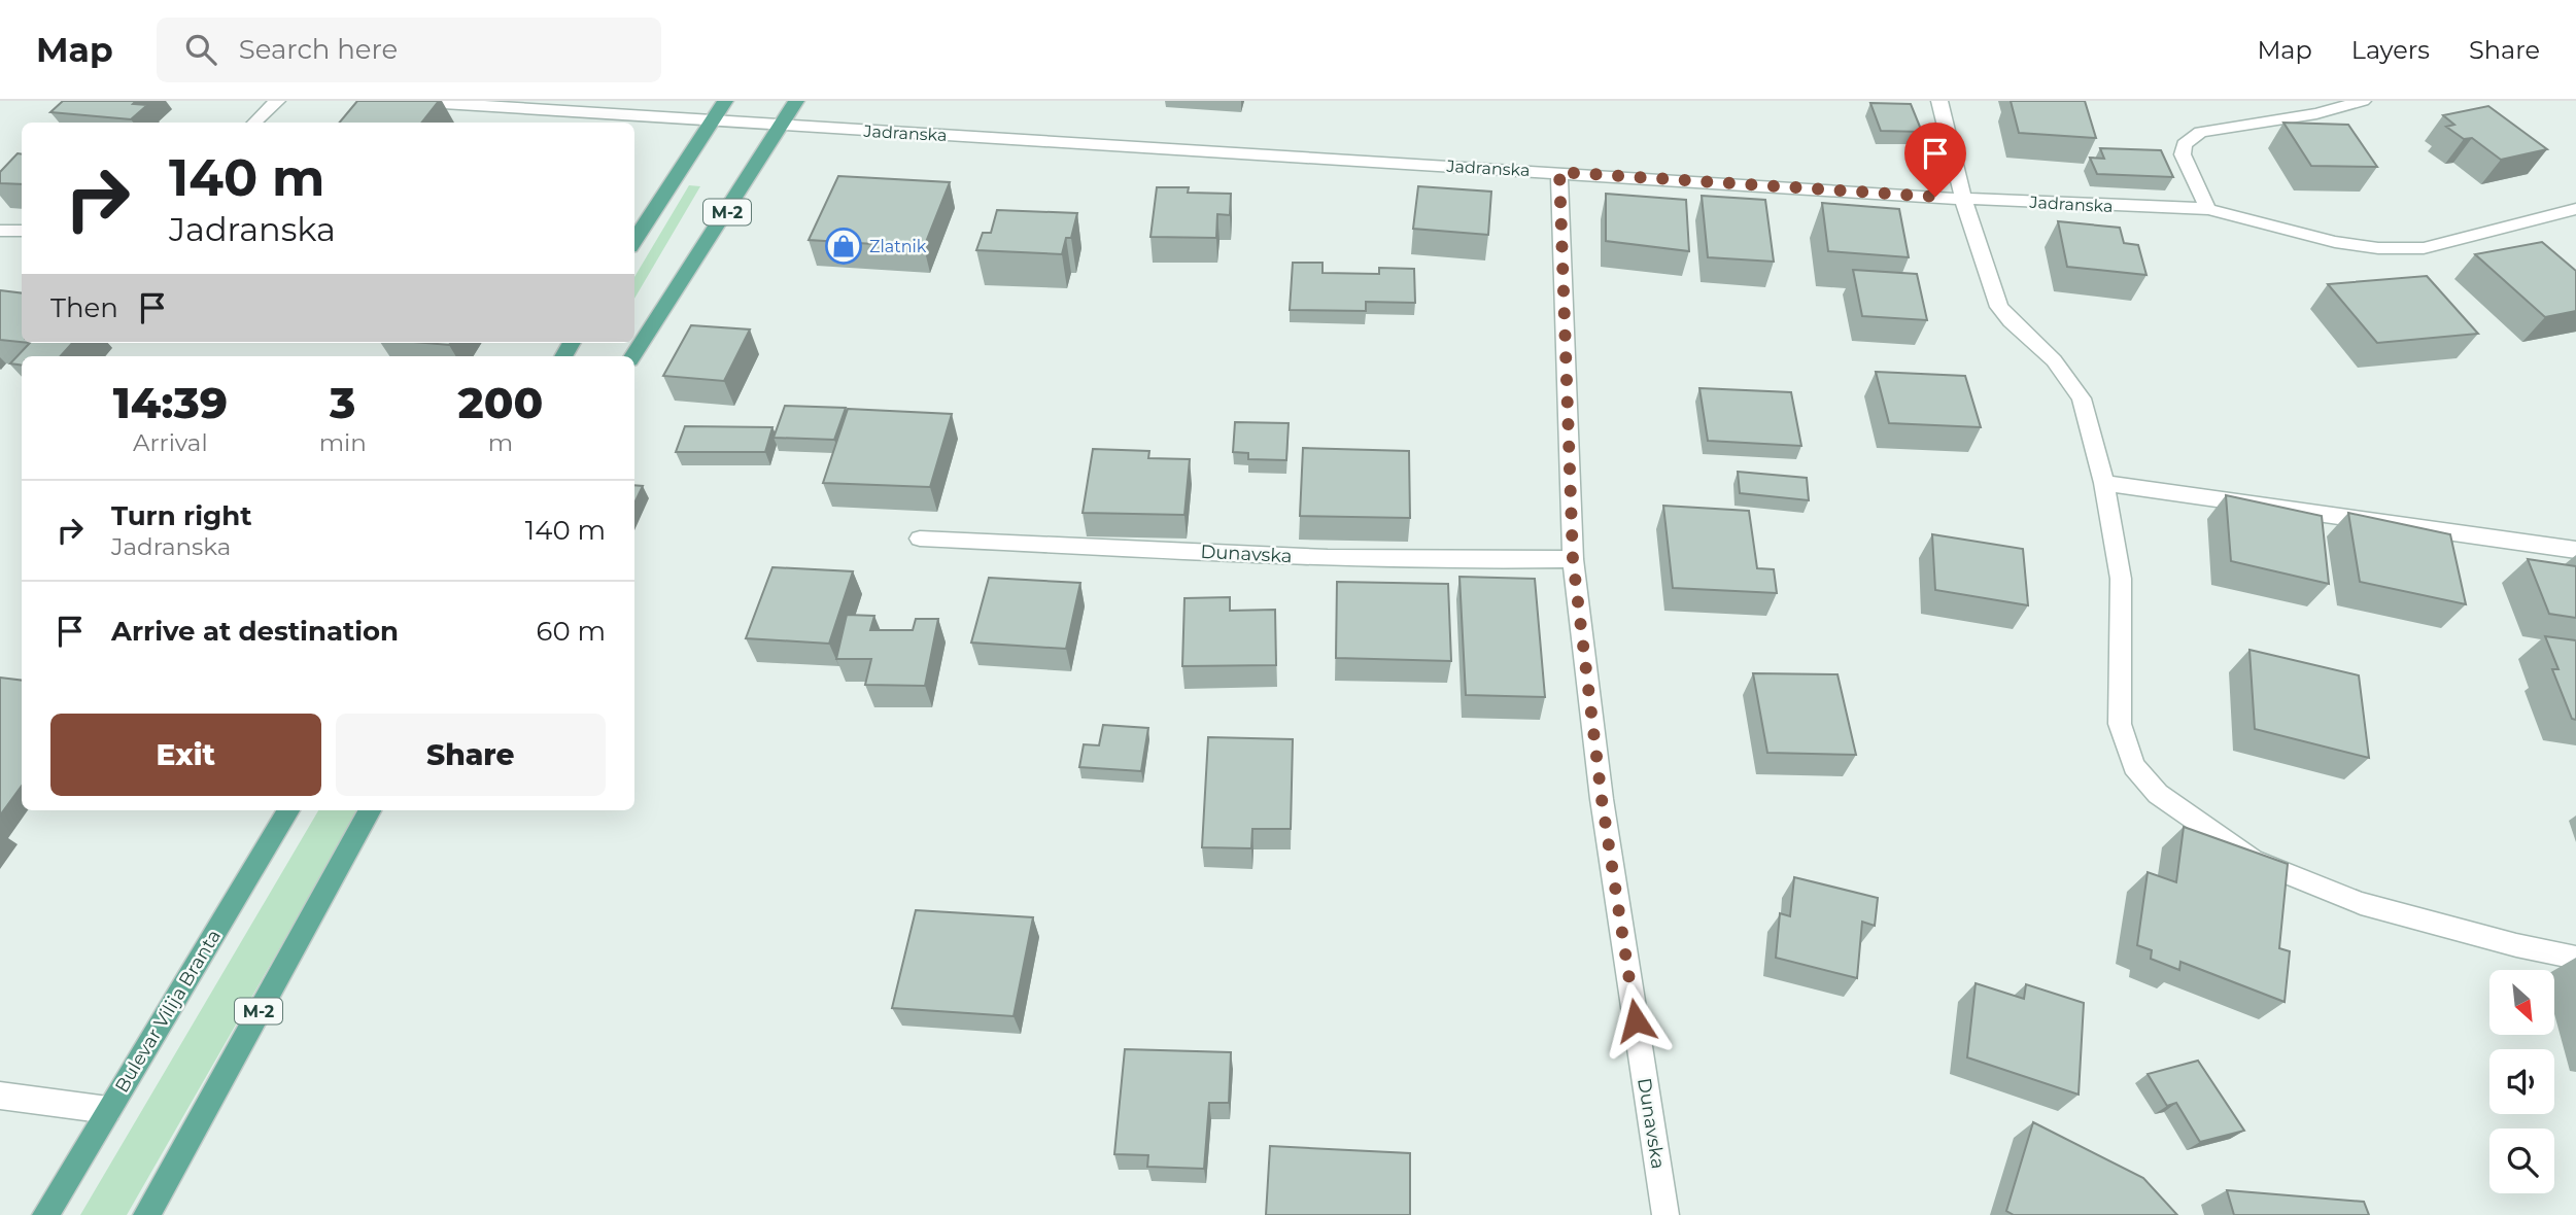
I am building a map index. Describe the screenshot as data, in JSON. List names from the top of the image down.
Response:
{
  "streets": {
    "main road": ["M-2", "Bulevar Vilija Branta"],
    "street": ["Jadranska", "Dunavska"]
  },
  "crossings": [
    ["Jadranska", "M-2"],
    ["Jadranska", "Dunavska"]
  ],
  "places": {
    "shop": ["Zlatnik"]
  },
  "north": "bottom right",
  "page": {
    "header": "Map",
    "search": "Search here",
    "nav": ["Map", "Layers", "Share"],
    "turn": ["140 m", "Jadranska"],
    "then": "Then",
    "eta": [
      "14:39",
      "Arrival",
      "3",
      "min",
      "200",
      "m"
    ],
    "list": [
      {
        "name": "Turn right",
        "note": "Jadranska",
        "value": "140 m"
      },
      {
        "name": "Arrive at destination",
        "value": "60 m"
      }
    ],
    "buttons": ["Exit", "Share"]
  }
}
